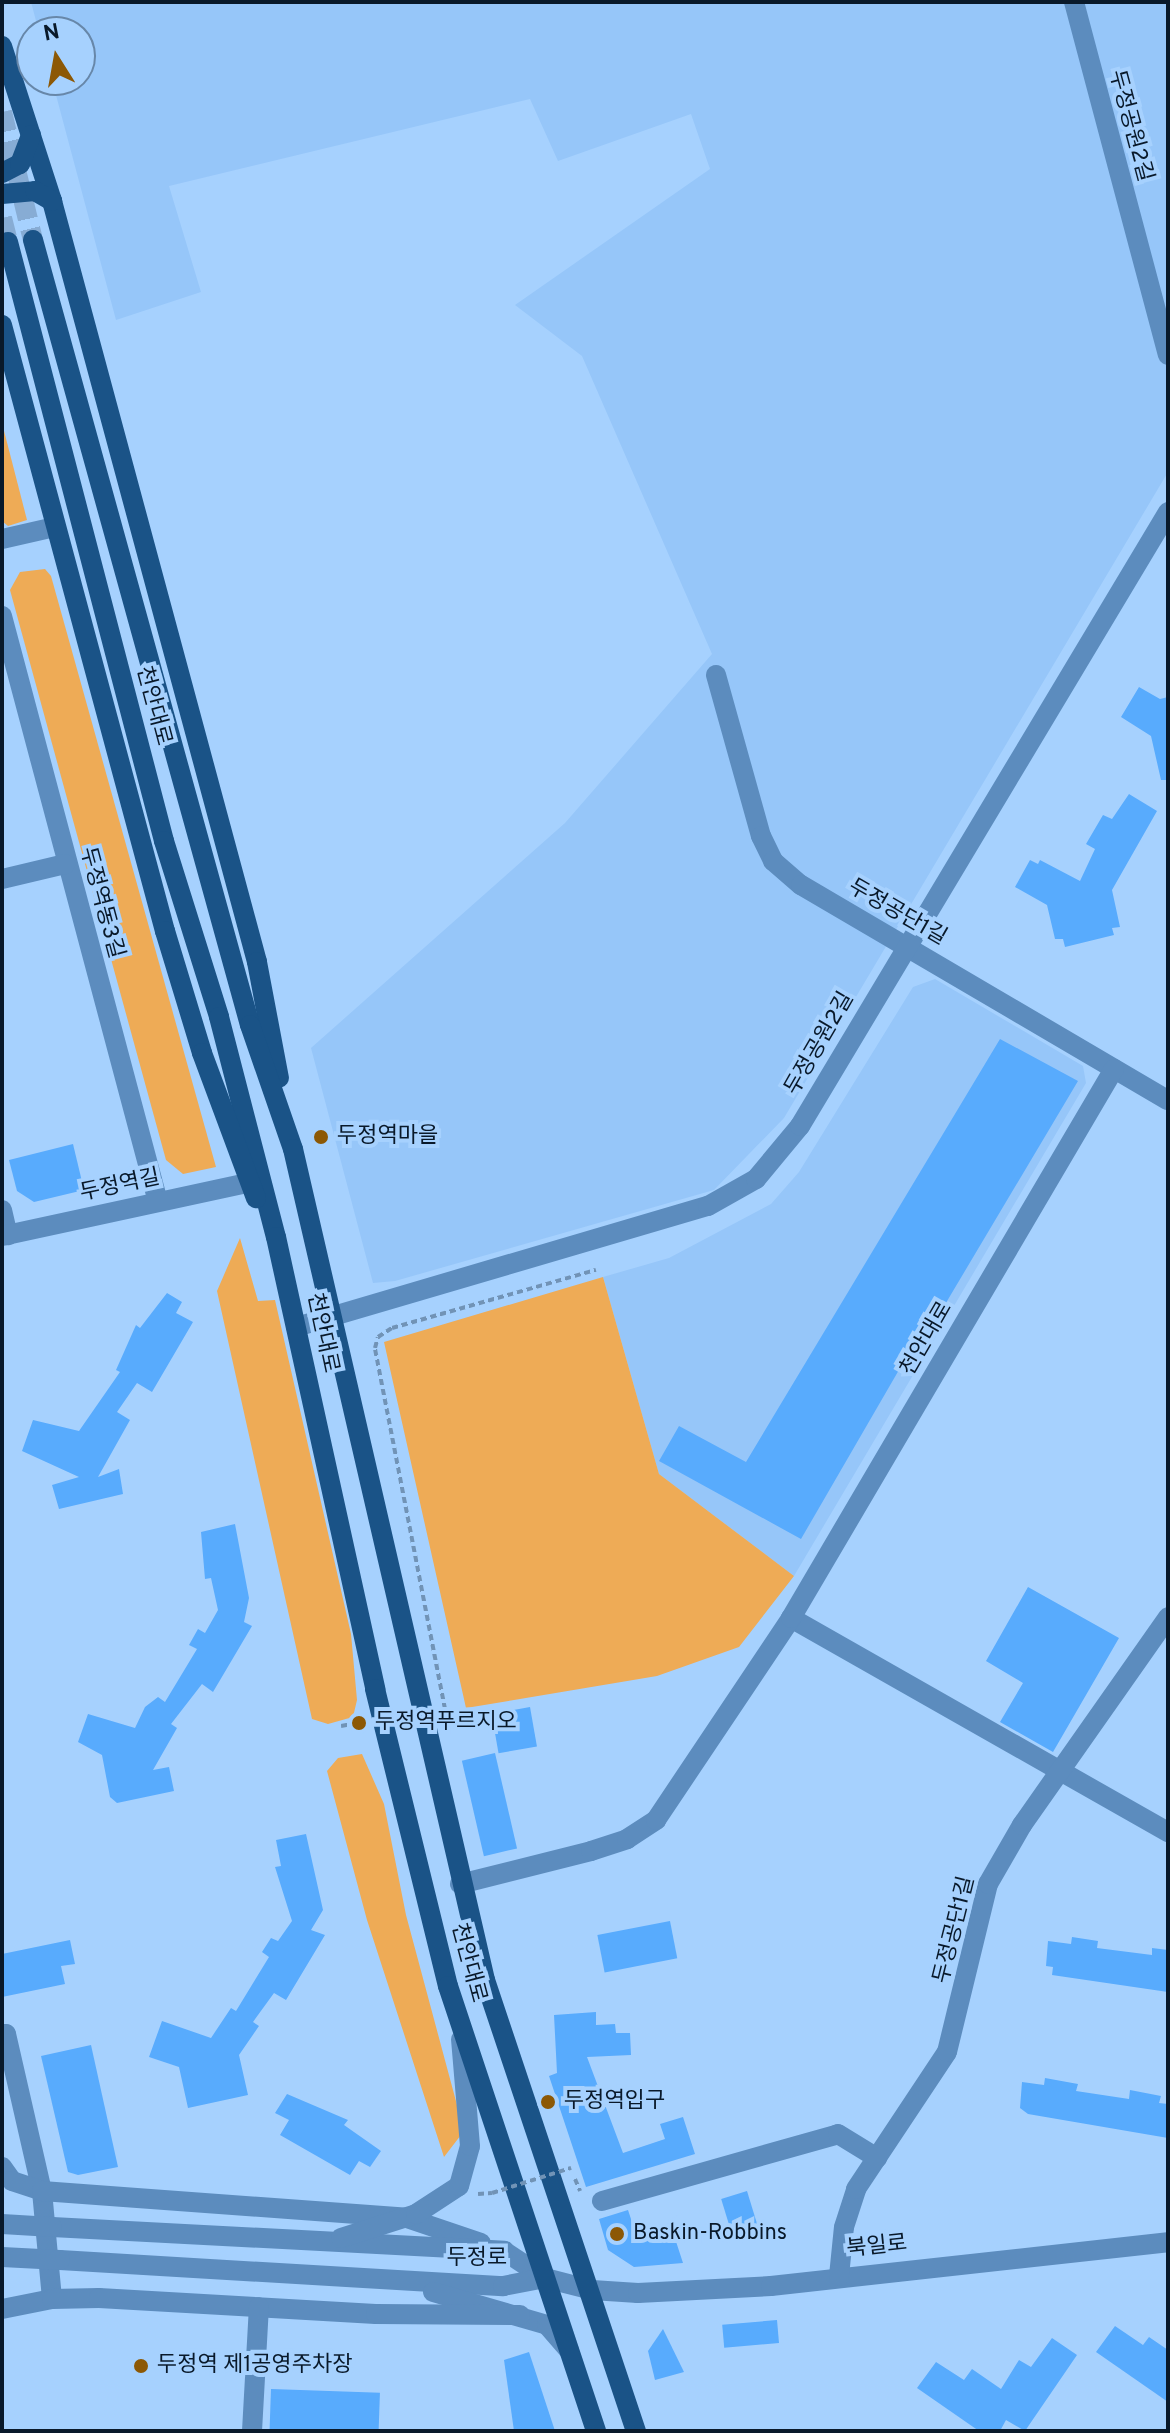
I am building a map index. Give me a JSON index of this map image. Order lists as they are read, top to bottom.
{
  "streets": {
    "main road": ["천안대로"],
    "street": [
      "두정공원2길",
      "두정역동3길",
      "두정공단1길",
      "두정역길",
      "북일로",
      "두정로"
    ]
  },
  "crossings": [
    ["두정공원2길", "천안대로"],
    ["두정공원2길", "두정공단1길"],
    ["천안대로", "두정공단1길"],
    ["천안대로", "북일로"],
    ["천안대로", "두정로"],
    ["두정역동3길", "두정역길"],
    ["두정공단1길", "북일로"],
    ["북일로", "두정로"]
  ],
  "places": [
    "두정역마을",
    "두정역푸르지오",
    "두정역입구",
    "Baskin-Robbins",
    "두정역 제1공영주차장"
  ],
  "north": "top"
}
